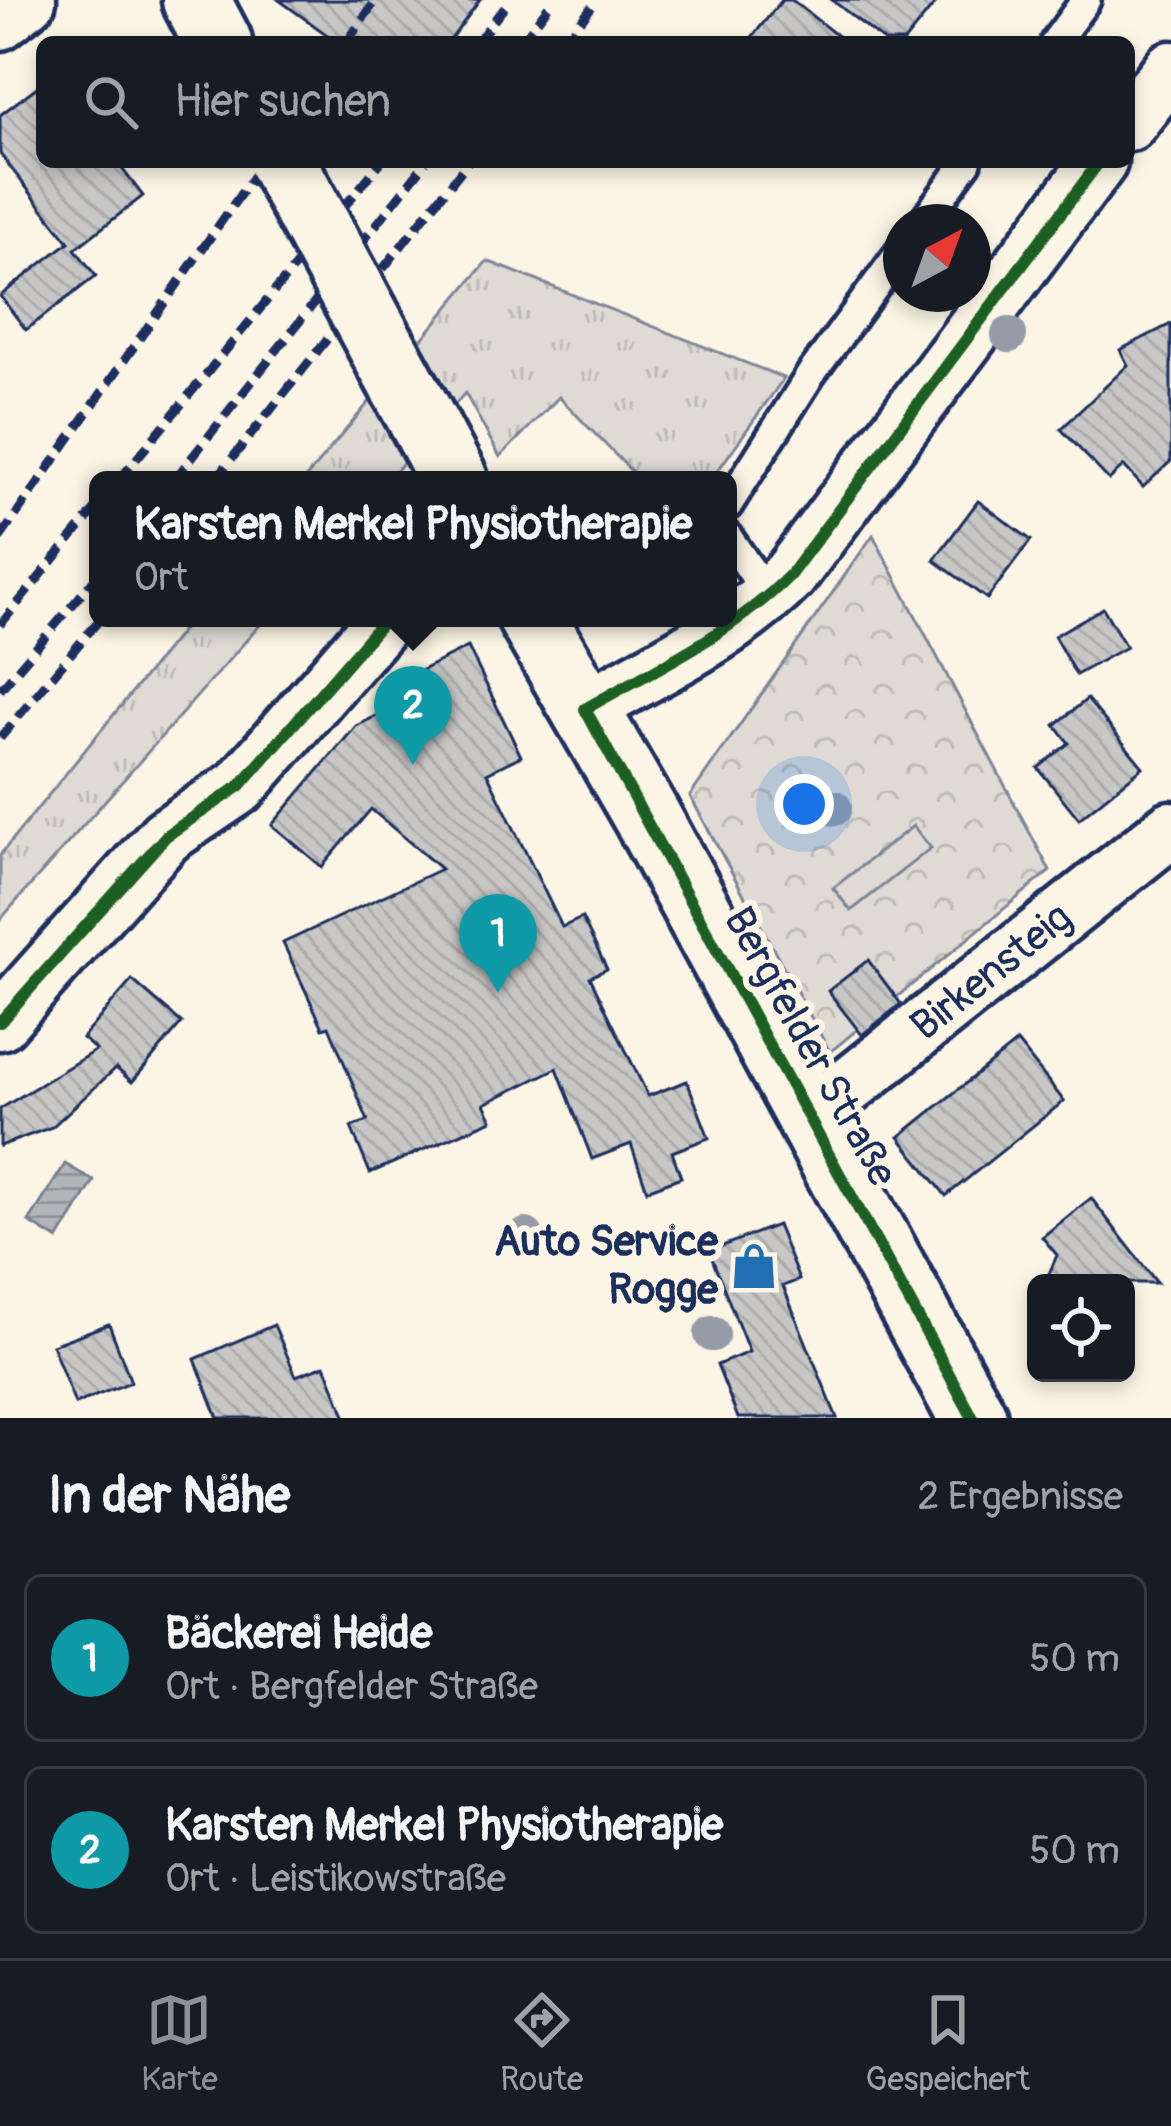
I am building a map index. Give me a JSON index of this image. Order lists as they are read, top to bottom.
{
  "streets": {
    "main road": ["Bergfelder Straße"],
    "street": ["Birkensteig"]
  },
  "crossings": [
    ["Birkensteig", "Bergfelder Straße"]
  ],
  "places": {
    "shop": ["Auto Service Rogge"]
  },
  "north": "top right",
  "page": {
    "search": "Hier suchen",
    "popup": ["Karsten Merkel Physiotherapie", "Ort"],
    "pins": ["2", "1"],
    "heading": ["In der Nähe", "2 Ergebnisse"],
    "list": [
      {
        "mark": "1",
        "name": "Bäckerei Heide",
        "note": "Ort · Bergfelder Straße",
        "value": "50 m"
      },
      {
        "mark": "2",
        "name": "Karsten Merkel Physiotherapie",
        "note": "Ort · Leistikowstraße",
        "value": "50 m"
      }
    ],
    "nav": ["Karte", "Route", "Gespeichert"]
  }
}
